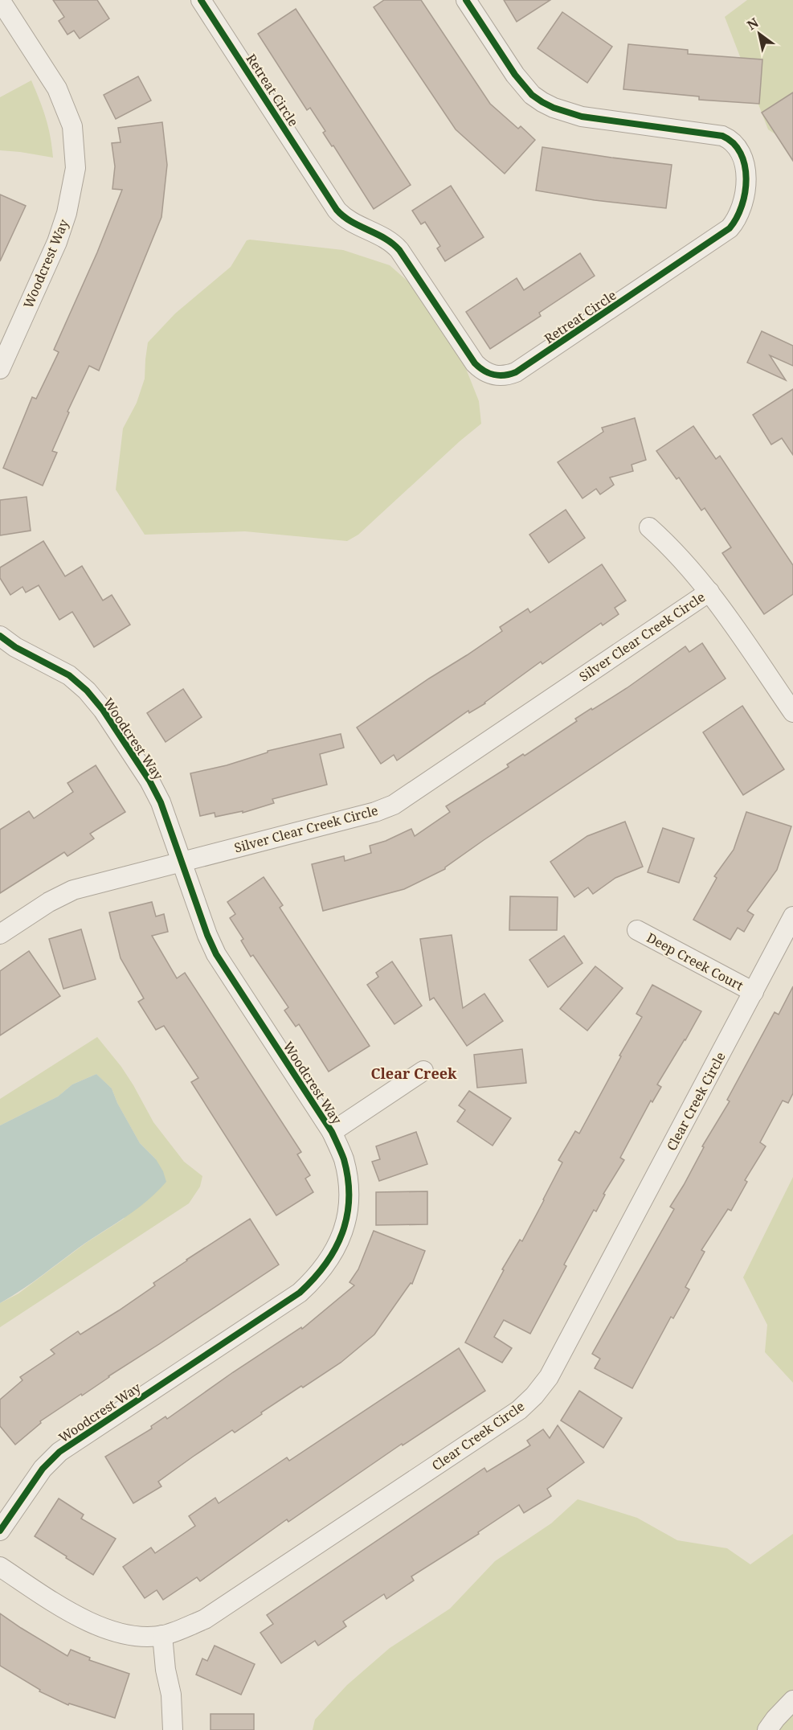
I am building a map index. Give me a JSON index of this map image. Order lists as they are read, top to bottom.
{
  "streets": {
    "street": [
      "Retreat Circle",
      "Woodcrest Way",
      "Silver Clear Creek Circle",
      "Deep Creek Court",
      "Clear Creek Circle"
    ]
  },
  "crossings": [
    ["Woodcrest Way", "Silver Clear Creek Circle"],
    ["Deep Creek Court", "Clear Creek Circle"]
  ],
  "districts": ["Clear Creek"],
  "north": "top left"
}
